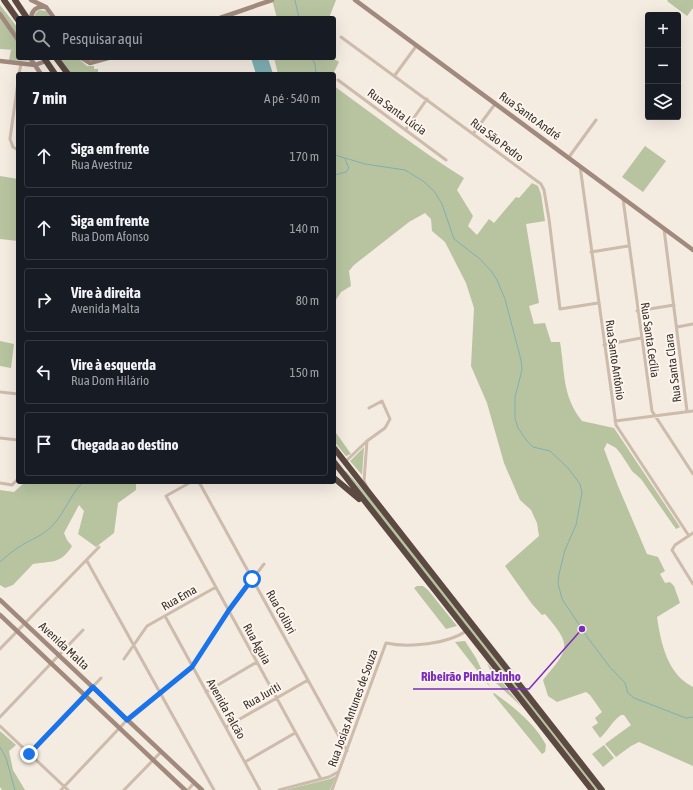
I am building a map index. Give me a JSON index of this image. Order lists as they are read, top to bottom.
{
  "streets": {
    "street": [
      "Rua Santa Lúcia",
      "Rua Santo André",
      "Rua São Pedro",
      "Rua Santa Cecília",
      "Rua Santo Antônio",
      "Rua Santa Clara",
      "Rua Ema",
      "Rua Colibri",
      "Rua Águia",
      "Avenida Malta",
      "Rua Juriti",
      "Rua Josias Antunes de Souza",
      "Avenida Falcão"
    ]
  },
  "crossings": [
    ["Rua Santo André", "Rua Santa Cecília"],
    ["Rua Santo André", "Rua Santo Antônio"],
    ["Rua Santo André", "Rua Santa Clara"],
    ["Rua São Pedro", "Rua Santo Antônio"],
    ["Rua Ema", "Rua Águia"],
    ["Rua Ema", "Avenida Falcão"],
    ["Rua Colibri", "Rua Juriti"],
    ["Rua Colibri", "Rua Josias Antunes de Souza"],
    ["Rua Águia", "Rua Juriti"],
    ["Rua Juriti", "Avenida Falcão"]
  ],
  "places": ["Ribeirão Pinhalzinho"],
  "page": {
    "map_buttons": ["+", "−"],
    "search": "Pesquisar aqui",
    "heading": ["7 min", "A pé · 540 m"],
    "list": [
      ["Siga em frente", "Rua Avestruz", "170 m"],
      ["Siga em frente", "Rua Dom Afonso", "140 m"],
      ["Vire à direita", "Avenida Malta", "80 m"],
      ["Vire à esquerda", "Rua Dom Hilário", "150 m"],
      "Chegada ao destino"
    ]
  }
}
